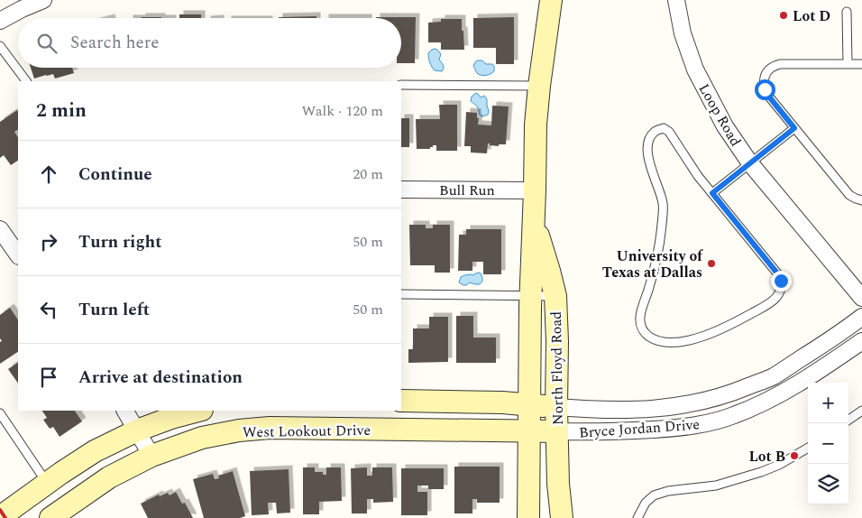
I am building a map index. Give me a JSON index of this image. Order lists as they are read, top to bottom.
{
  "streets": {
    "street": [
      "Loop Road",
      "Bull Run",
      "North Floyd Road",
      "Bryce Jordan Drive",
      "West Lookout Drive"
    ]
  },
  "crossings": [
    ["Bull Run", "North Floyd Road"],
    ["North Floyd Road", "Bryce Jordan Drive"],
    ["North Floyd Road", "West Lookout Drive"],
    ["Bryce Jordan Drive", "West Lookout Drive"]
  ],
  "places": ["Lot D", "University of Texas at Dallas", "Lot B"],
  "page": {
    "search": "Search here",
    "heading": ["2 min", "Walk · 120 m"],
    "list": [
      ["Continue", "20 m"],
      ["Turn right", "50 m"],
      ["Turn left", "50 m"],
      "Arrive at destination"
    ],
    "map_buttons": ["+", "−"]
  }
}
